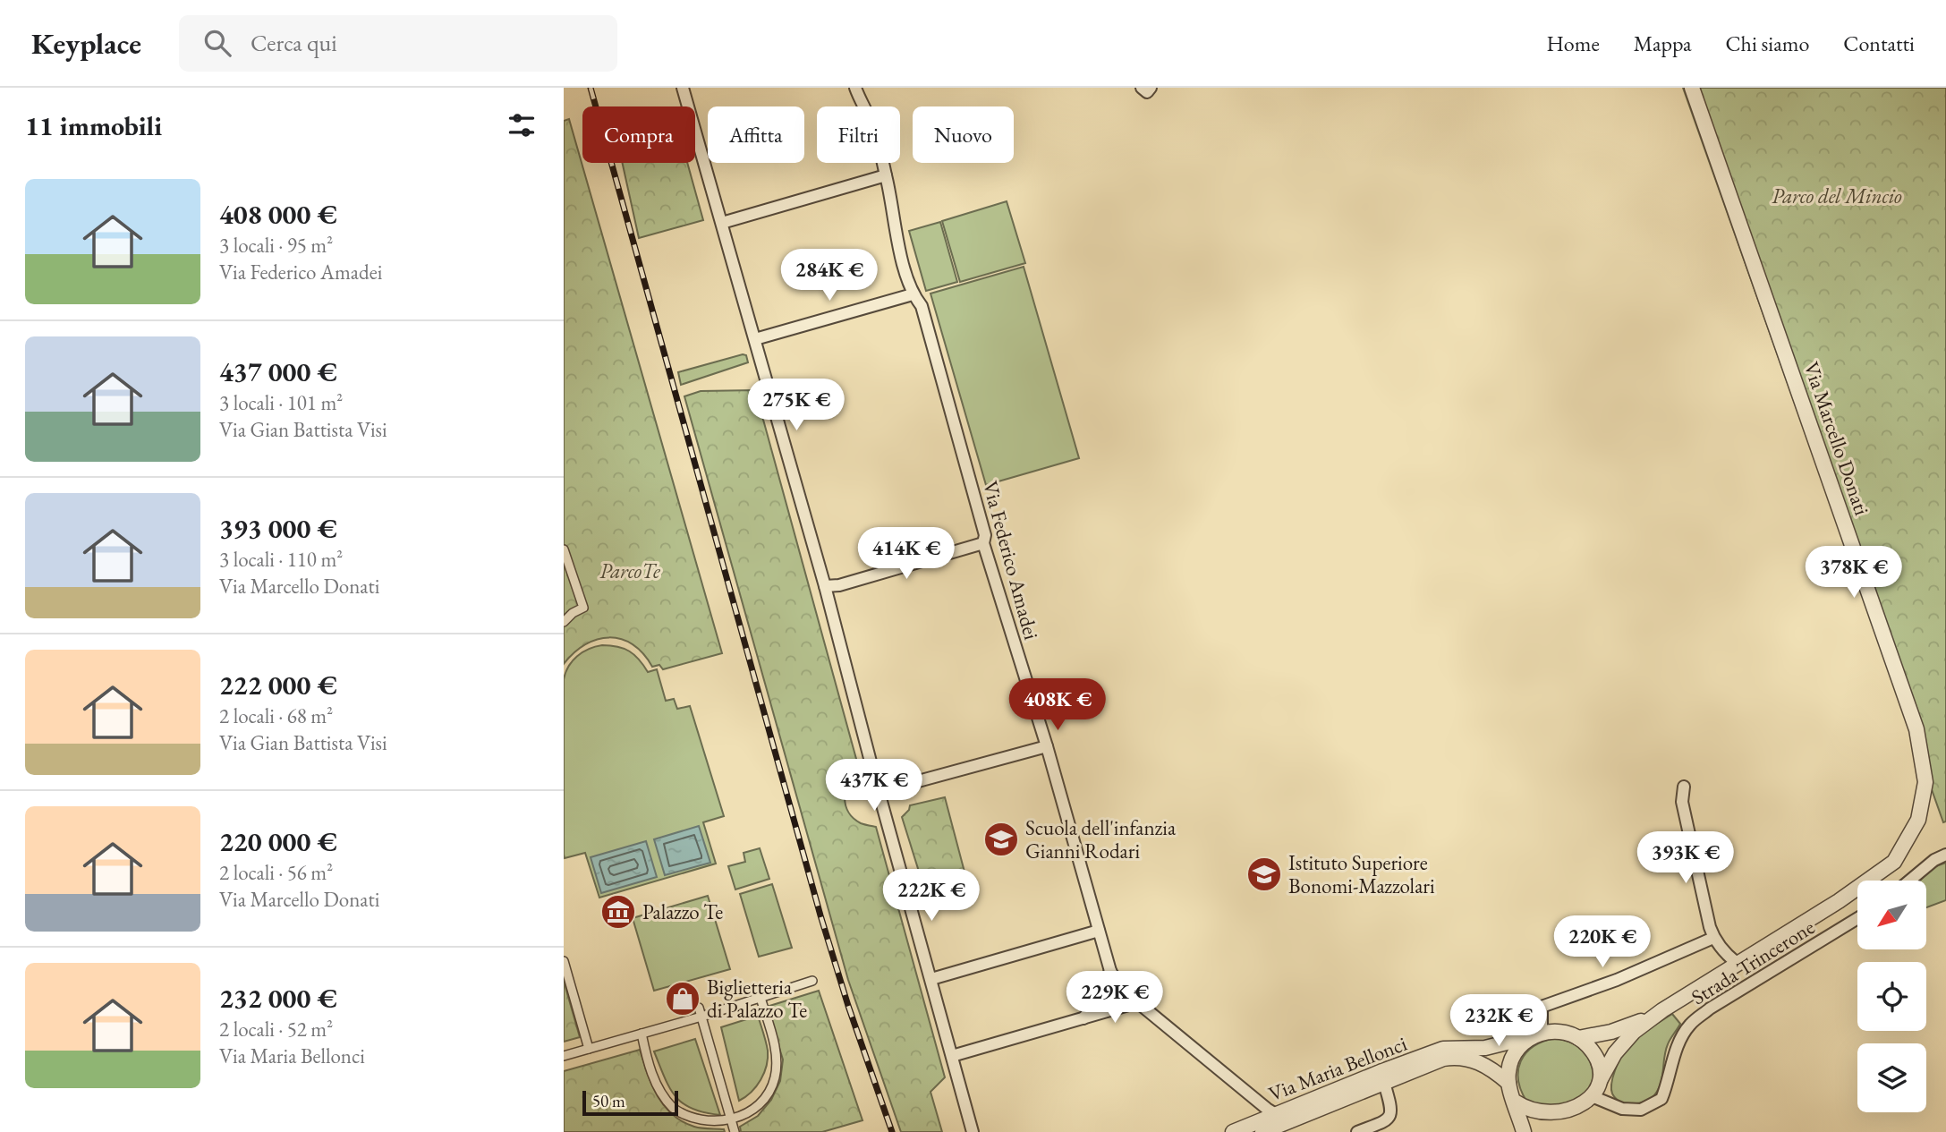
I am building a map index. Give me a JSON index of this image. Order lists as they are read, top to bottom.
{
  "streets": {
    "street": [
      "Via Marcello Donati",
      "Via Federico Amadei",
      "Strada Trincerone",
      "Via Maria Bellonci"
    ]
  },
  "crossings": [
    ["Via Marcello Donati", "Strada Trincerone"],
    ["Via Marcello Donati", "Via Maria Bellonci"],
    ["Via Federico Amadei", "Via Maria Bellonci"],
    ["Strada Trincerone", "Via Maria Bellonci"]
  ],
  "parks": ["Parco del Mincio", "ParcoTe"],
  "places": {
    "school or university": ["Scuola dell'infanzia Gianni Rodari", "Istituto Superiore Bonomi-Mazzolari"],
    "museum": ["Palazzo Te"],
    "shop": ["Biglietteria di Palazzo Te"]
  },
  "scale_bar": "50 m",
  "north": "bottom left",
  "page": {
    "header": "Keyplace",
    "search": "Cerca qui",
    "nav": [
      "Home",
      "Mappa",
      "Chi siamo",
      "Contatti"
    ],
    "heading": "11 immobili",
    "chip": [
      "Compra",
      "Affitta",
      "Filtri",
      "Nuovo"
    ],
    "list": [
      {
        "name": "408 000 €",
        "note": "3 locali · 95 m² · Via Federico Amadei"
      },
      {
        "name": "437 000 €",
        "note": "3 locali · 101 m² · Via Gian Battista Visi"
      },
      {
        "name": "393 000 €",
        "note": "3 locali · 110 m² · Via Marcello Donati"
      },
      {
        "name": "222 000 €",
        "note": "2 locali · 68 m² · Via Gian Battista Visi"
      },
      {
        "name": "220 000 €",
        "note": "2 locali · 56 m² · Via Marcello Donati"
      },
      {
        "name": "232 000 €",
        "note": "2 locali · 52 m² · Via Maria Bellonci"
      }
    ],
    "price": [
      "284K €",
      "275K €",
      "414K €",
      "378K €",
      "408K €",
      "437K €",
      "393K €",
      "222K €",
      "220K €",
      "229K €",
      "232K €"
    ],
    "scale": "50 m"
  }
}
